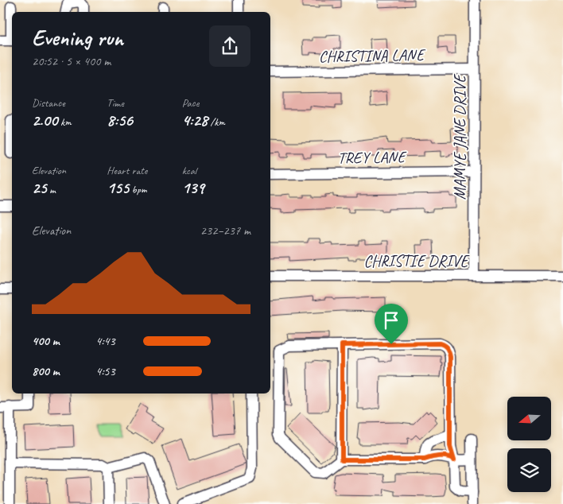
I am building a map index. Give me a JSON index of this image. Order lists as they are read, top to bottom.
{
  "streets": {
    "street": [
      "CHRISTINA LANE",
      "MAMYE JANE DRIVE",
      "TREY LANE",
      "CHRISTIE DRIVE"
    ]
  },
  "crossings": [
    ["CHRISTINA LANE", "MAMYE JANE DRIVE"],
    ["MAMYE JANE DRIVE", "TREY LANE"],
    ["MAMYE JANE DRIVE", "CHRISTIE DRIVE"]
  ],
  "north": "left",
  "page": {
    "heading": ["Evening run", "20:52 · 5 × 400 m"],
    "stats": [
      ["Distance", "2.00 km"],
      ["Time", "8:56"],
      ["Pace", "4:28 /km"],
      ["Elevation", "25 m"],
      ["Heart rate", "155 bpm"],
      ["kcal", "139"]
    ],
    "chart": ["Elevation", "232–237 m"],
    "list": [
      {
        "name": "400 m",
        "note": "4:43"
      },
      {
        "name": "800 m",
        "note": "4:53"
      }
    ]
  }
}
